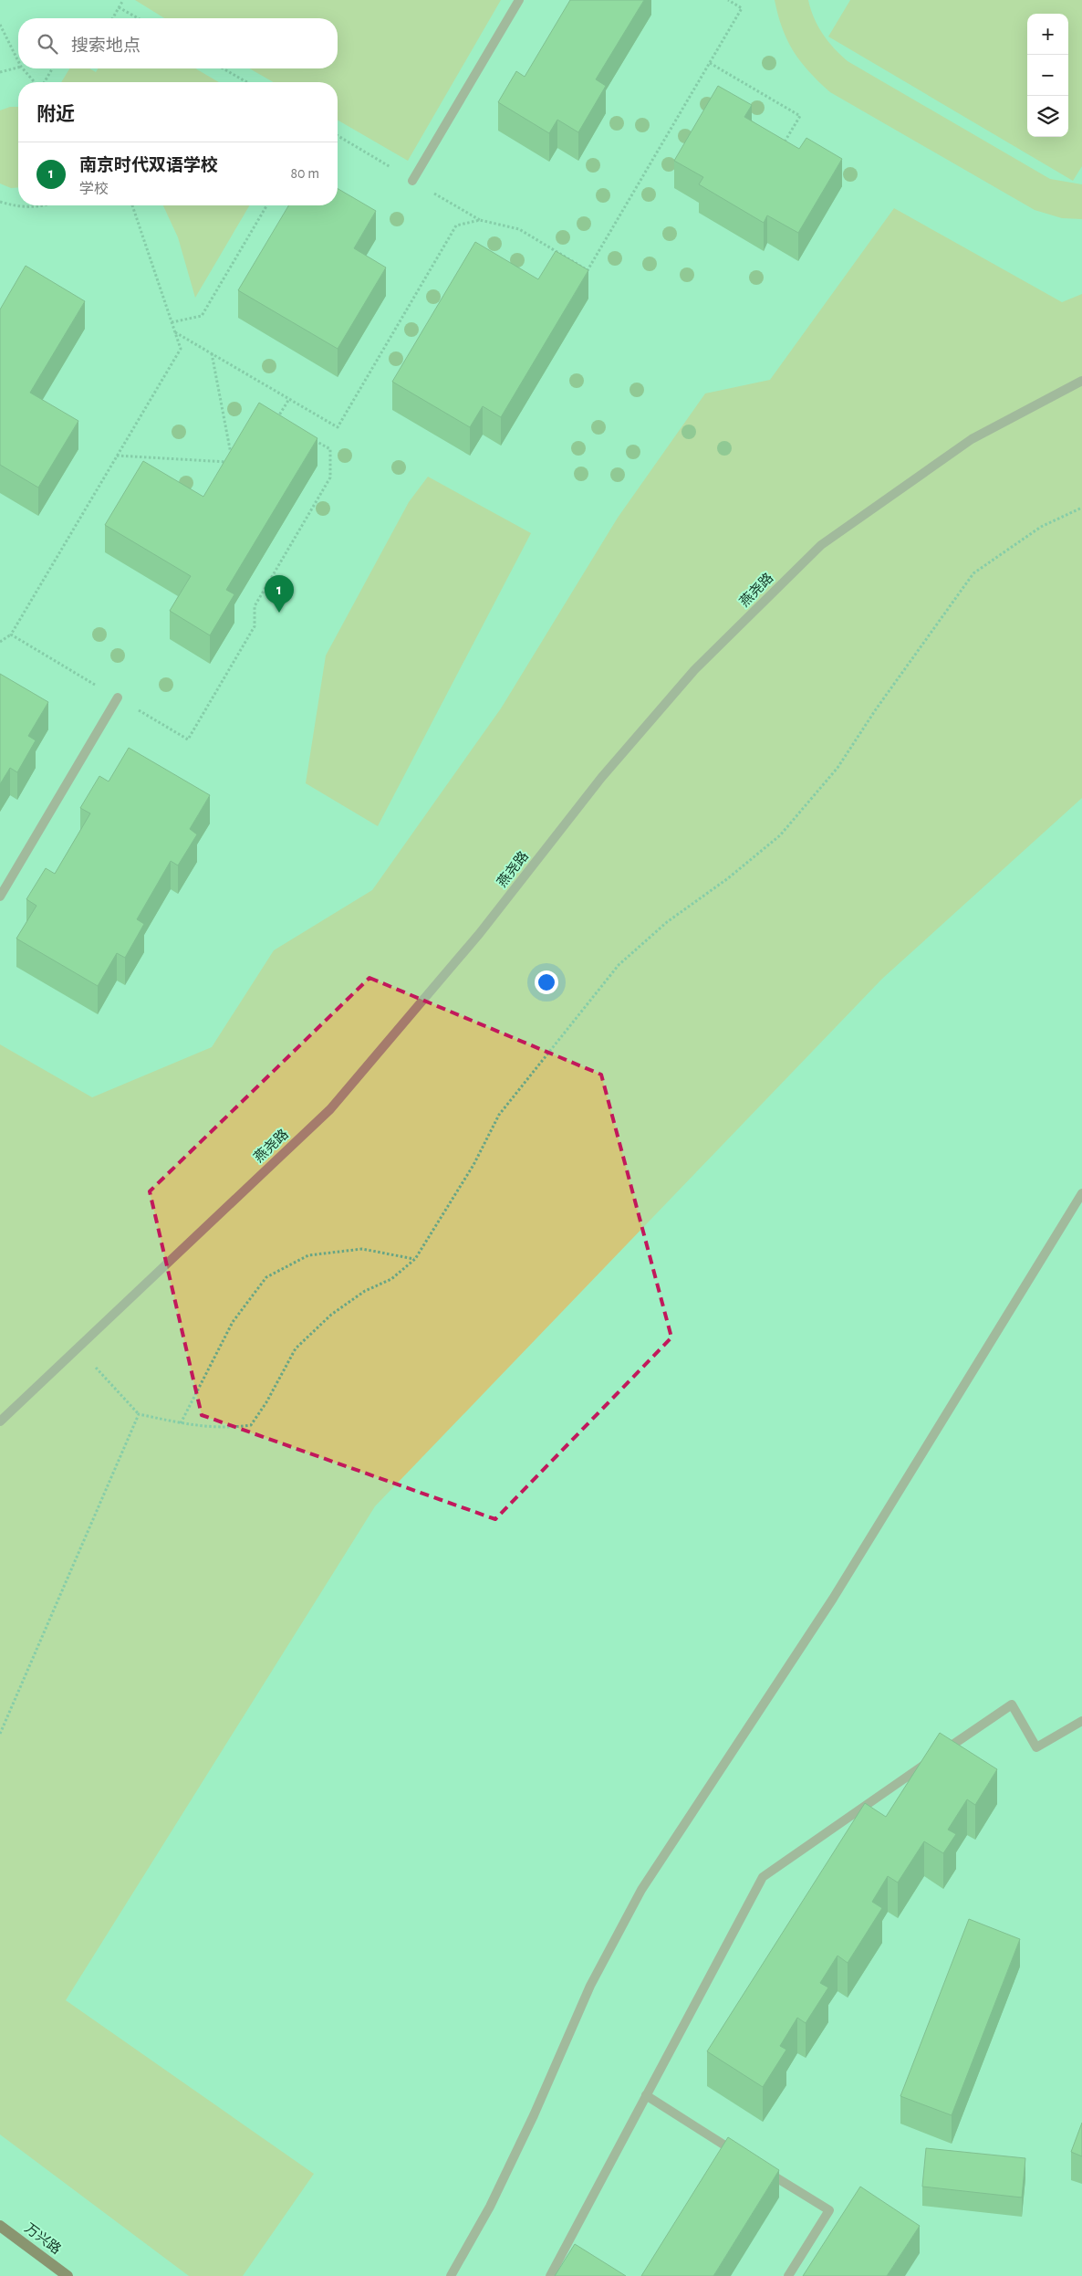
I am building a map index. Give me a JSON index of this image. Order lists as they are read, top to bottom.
{
  "streets": {
    "main road": ["万兴路"],
    "street": ["燕尧路"]
  },
  "page": {
    "map_buttons": ["+", "−"],
    "search": "搜索地点",
    "heading": "附近",
    "list": [
      {
        "mark": "1",
        "name": "南京时代双语学校",
        "note": "学校",
        "value": "80 m"
      }
    ],
    "pins": "1"
  }
}
